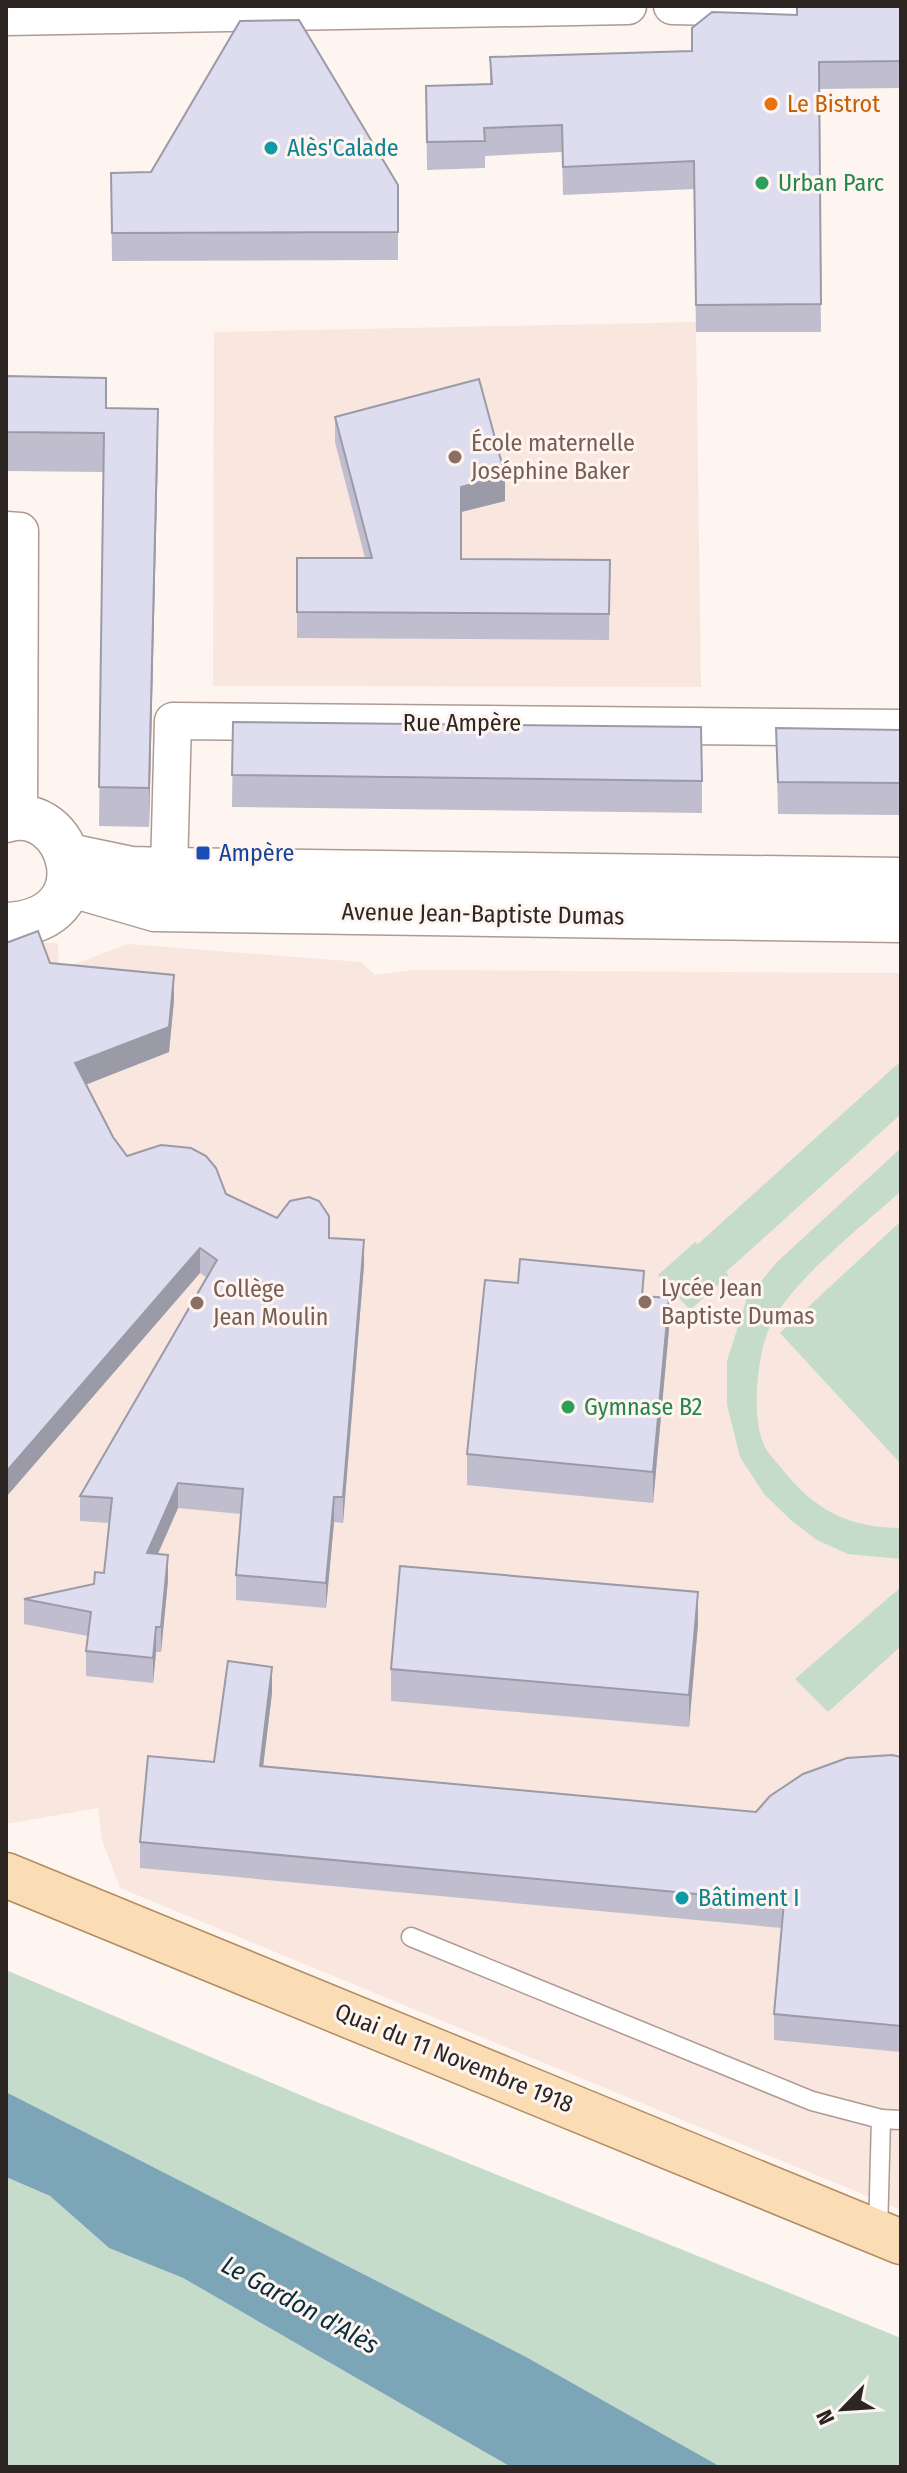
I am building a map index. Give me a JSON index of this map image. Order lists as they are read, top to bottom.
{
  "streets": {
    "main road": ["Quai du 11 Novembre 1918"],
    "street": ["Rue Ampère", "Avenue Jean-Baptiste Dumas"]
  },
  "crossings": [
    ["Rue Ampère", "Avenue Jean-Baptiste Dumas"]
  ],
  "water": ["Le Gardon d'Alès"],
  "places": {
    "other": [
      "Le Bistrot",
      "Alès'Calade",
      "Urban Parc",
      "École maternelle Joséphine Baker",
      "Lycée Jean Baptiste Dumas",
      "Collège Jean Moulin",
      "Gymnase B2",
      "Bâtiment I"
    ],
    "transit": ["Ampère"]
  },
  "north": "bottom left"
}
